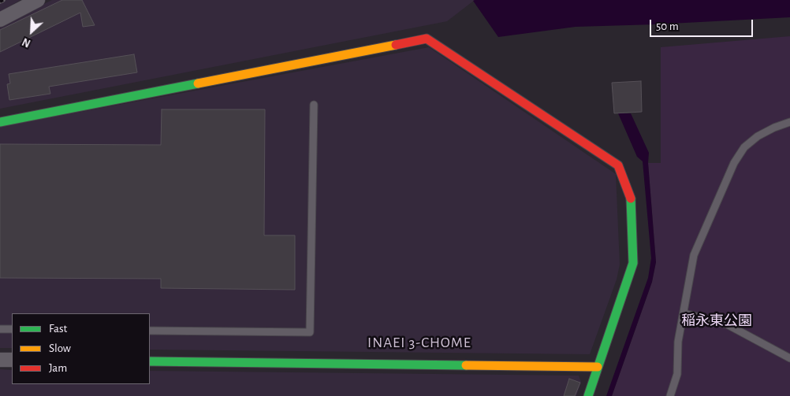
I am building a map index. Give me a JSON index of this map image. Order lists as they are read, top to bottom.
{
  "districts": ["INAEI 3-CHOME"],
  "parks": ["稲永東公園"],
  "legend": ["Fast", "Slow", "Jam"],
  "scale_bar": "50 m",
  "north": "bottom left"
}
